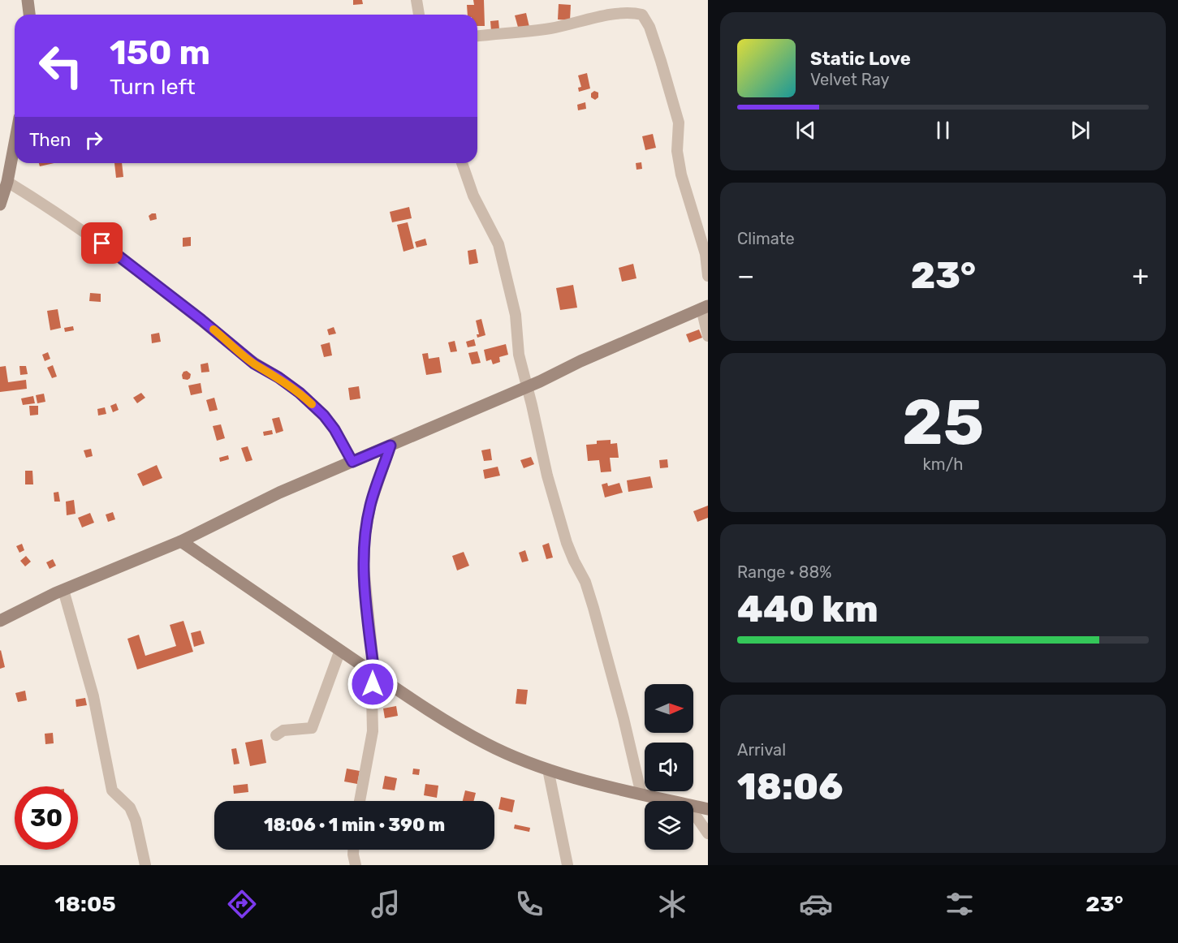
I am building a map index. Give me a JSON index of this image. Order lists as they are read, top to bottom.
{
  "north": "right",
  "page": {
    "turn": ["150 m", "Turn left"],
    "song": ["Static Love", "Velvet Ray"],
    "then": "Then",
    "tile": [
      "Climate",
      ["25", "km/h"],
      ["Range · 88%", "440 km"],
      ["Arrival", "18:06"]
    ],
    "heat": ["−", "23°", "+"],
    "limit": "30",
    "trip": "18:06 · 1 min · 390 m",
    "tabs": ["18:05", "23°"]
  }
}
